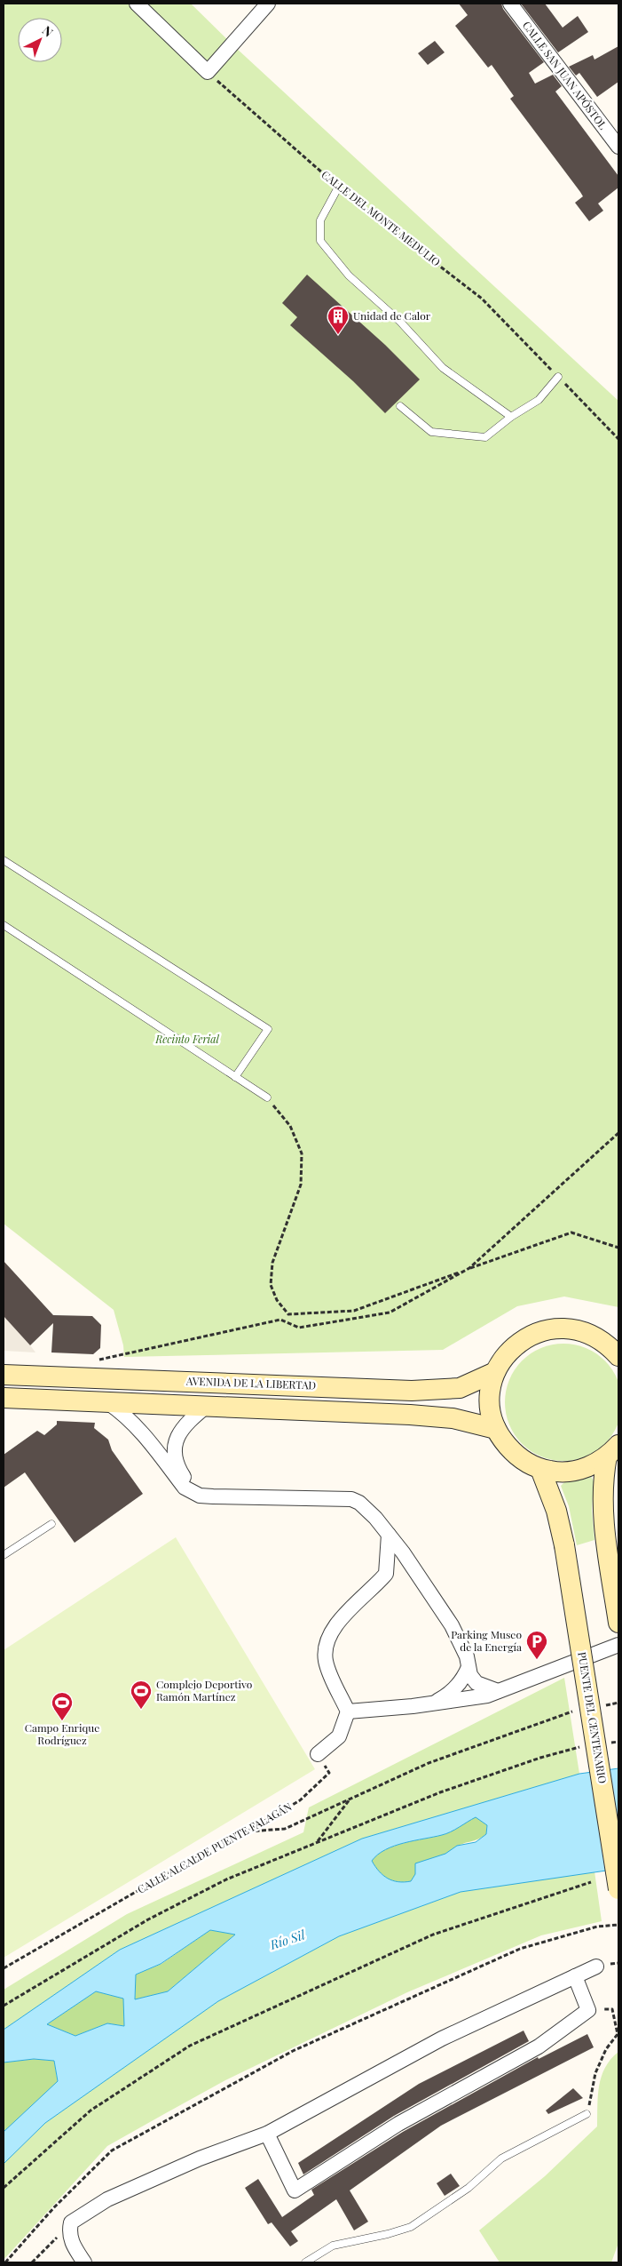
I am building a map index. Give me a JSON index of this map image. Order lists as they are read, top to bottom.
{
  "streets": {
    "main road": ["AVENIDA DE LA LIBERTAD", "PUENTE DEL CENTENARIO"],
    "street": ["CALLE SAN JUAN APÓSTOL"],
    "path": ["CALLE DEL MONTE MEDULIO", "CALLE ALCALDE PUENTE FALAGÁN"]
  },
  "water": ["Río Sil"],
  "parks": ["Recinto Ferial"],
  "places": {
    "building": ["Unidad de Calor"],
    "parking": ["Parking Museo de la Energía"],
    "sports": ["Complejo Deportivo Ramón Martínez", "Campo Enrique Rodríguez"]
  },
  "north": "top right"
}
